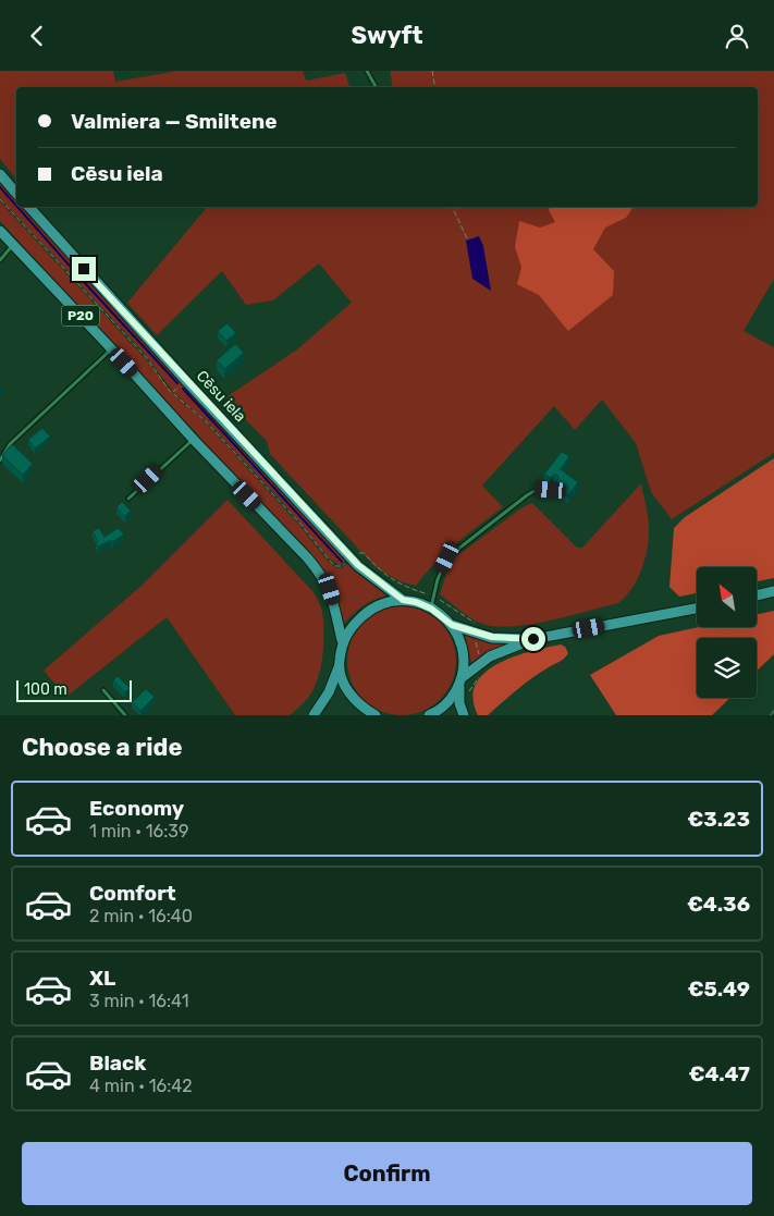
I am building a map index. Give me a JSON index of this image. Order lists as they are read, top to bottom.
{
  "streets": {
    "main road": ["P20", "Cēsu iela"]
  },
  "scale_bar": "100 m",
  "north": "top left",
  "page": {
    "header": "Swyft",
    "banner": ["Valmiera — Smiltene", "Cēsu iela"],
    "scale": "100 m",
    "heading": "Choose a ride",
    "list": [
      {
        "name": "Economy",
        "note": "1 min · 16:39",
        "value": "€3.23"
      },
      {
        "name": "Comfort",
        "note": "2 min · 16:40",
        "value": "€4.36"
      },
      {
        "name": "XL",
        "note": "3 min · 16:41",
        "value": "€5.49"
      },
      {
        "name": "Black",
        "note": "4 min · 16:42",
        "value": "€4.47"
      }
    ],
    "buttons": "Confirm"
  }
}
